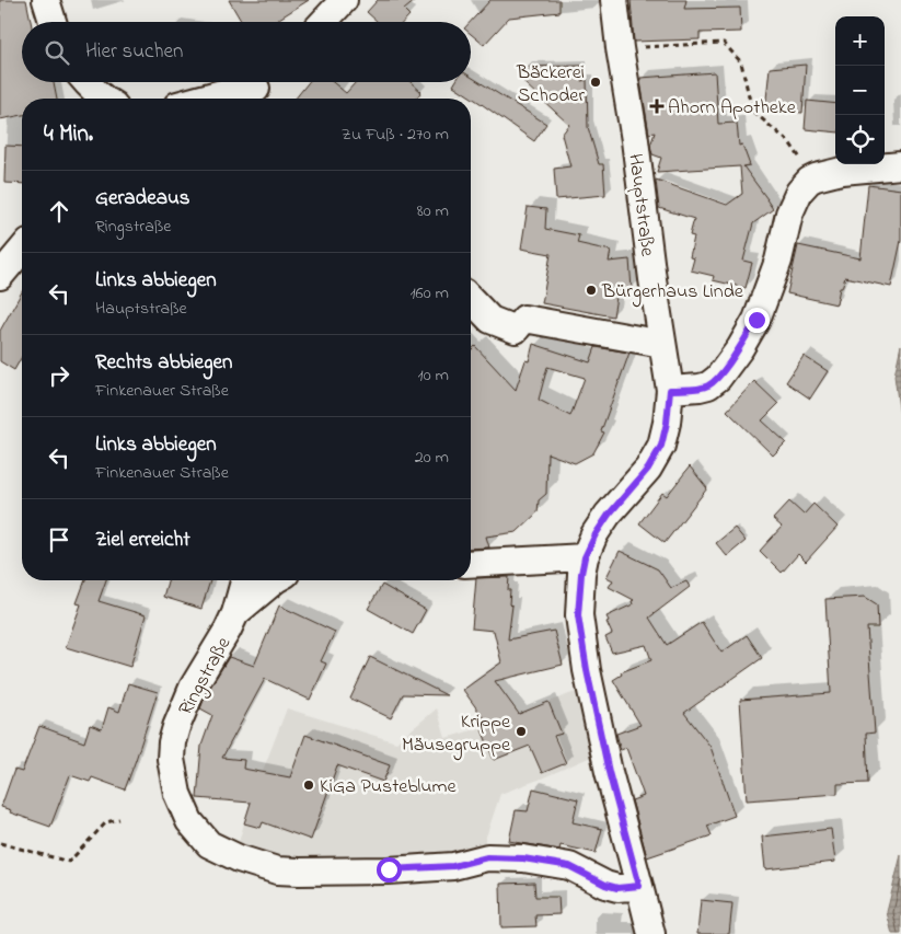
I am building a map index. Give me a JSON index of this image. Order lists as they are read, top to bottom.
{
  "streets": {
    "street": ["Hauptstraße", "Ringstraße"]
  },
  "crossings": [
    ["Hauptstraße", "Ringstraße"]
  ],
  "places": {
    "other": [
      "Bäckerei Schoder",
      "Bürgerhaus Linde",
      "Krippe Mäusegruppe",
      "KiGa Pusteblume"
    ],
    "health": ["Ahorn Apotheke"]
  },
  "page": {
    "map_buttons": ["+", "−"],
    "search": "Hier suchen",
    "heading": ["4 Min.", "Zu Fuß · 270 m"],
    "list": [
      ["Geradeaus", "Ringstraße", "80 m"],
      ["Links abbiegen", "Hauptstraße", "160 m"],
      ["Rechts abbiegen", "Finkenauer Straße", "10 m"],
      ["Links abbiegen", "Finkenauer Straße", "20 m"],
      "Ziel erreicht"
    ]
  }
}
